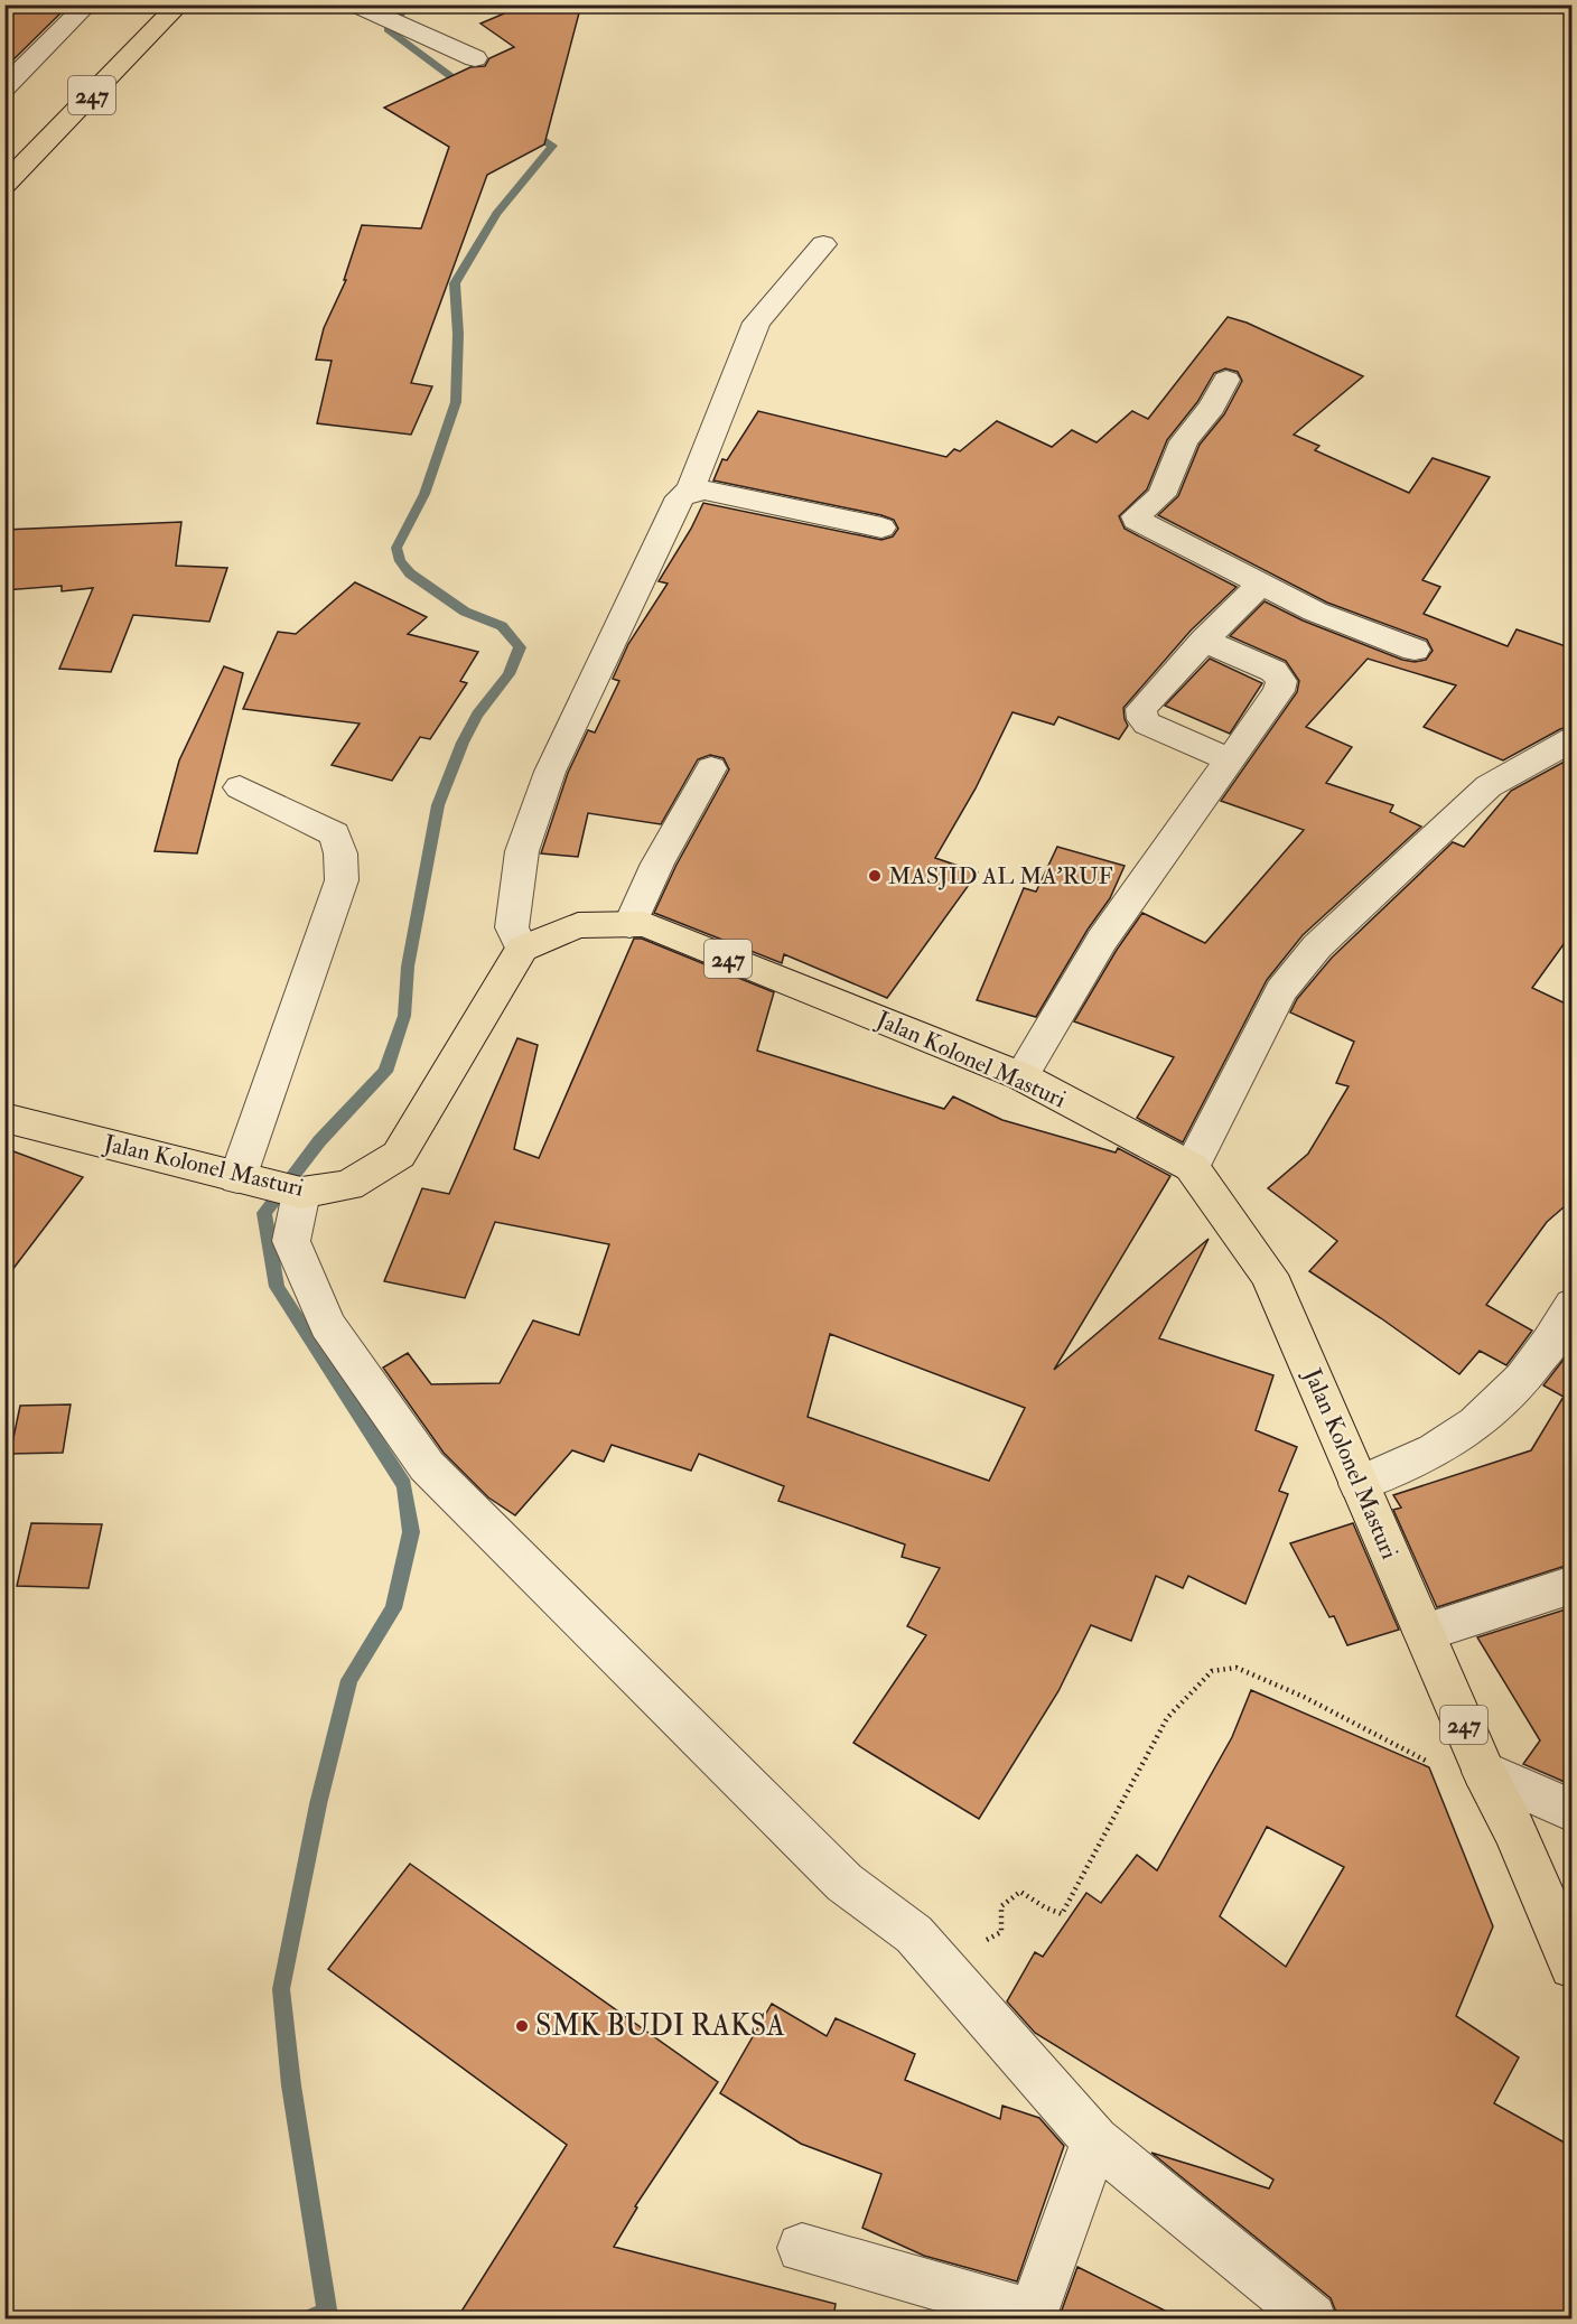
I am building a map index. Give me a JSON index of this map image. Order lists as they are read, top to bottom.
{
  "streets": {
    "main road": ["247", "Jalan Kolonel Masturi"]
  },
  "places": ["MASJID AL MA'RUF", "SMK BUDI RAKSA"]
}
